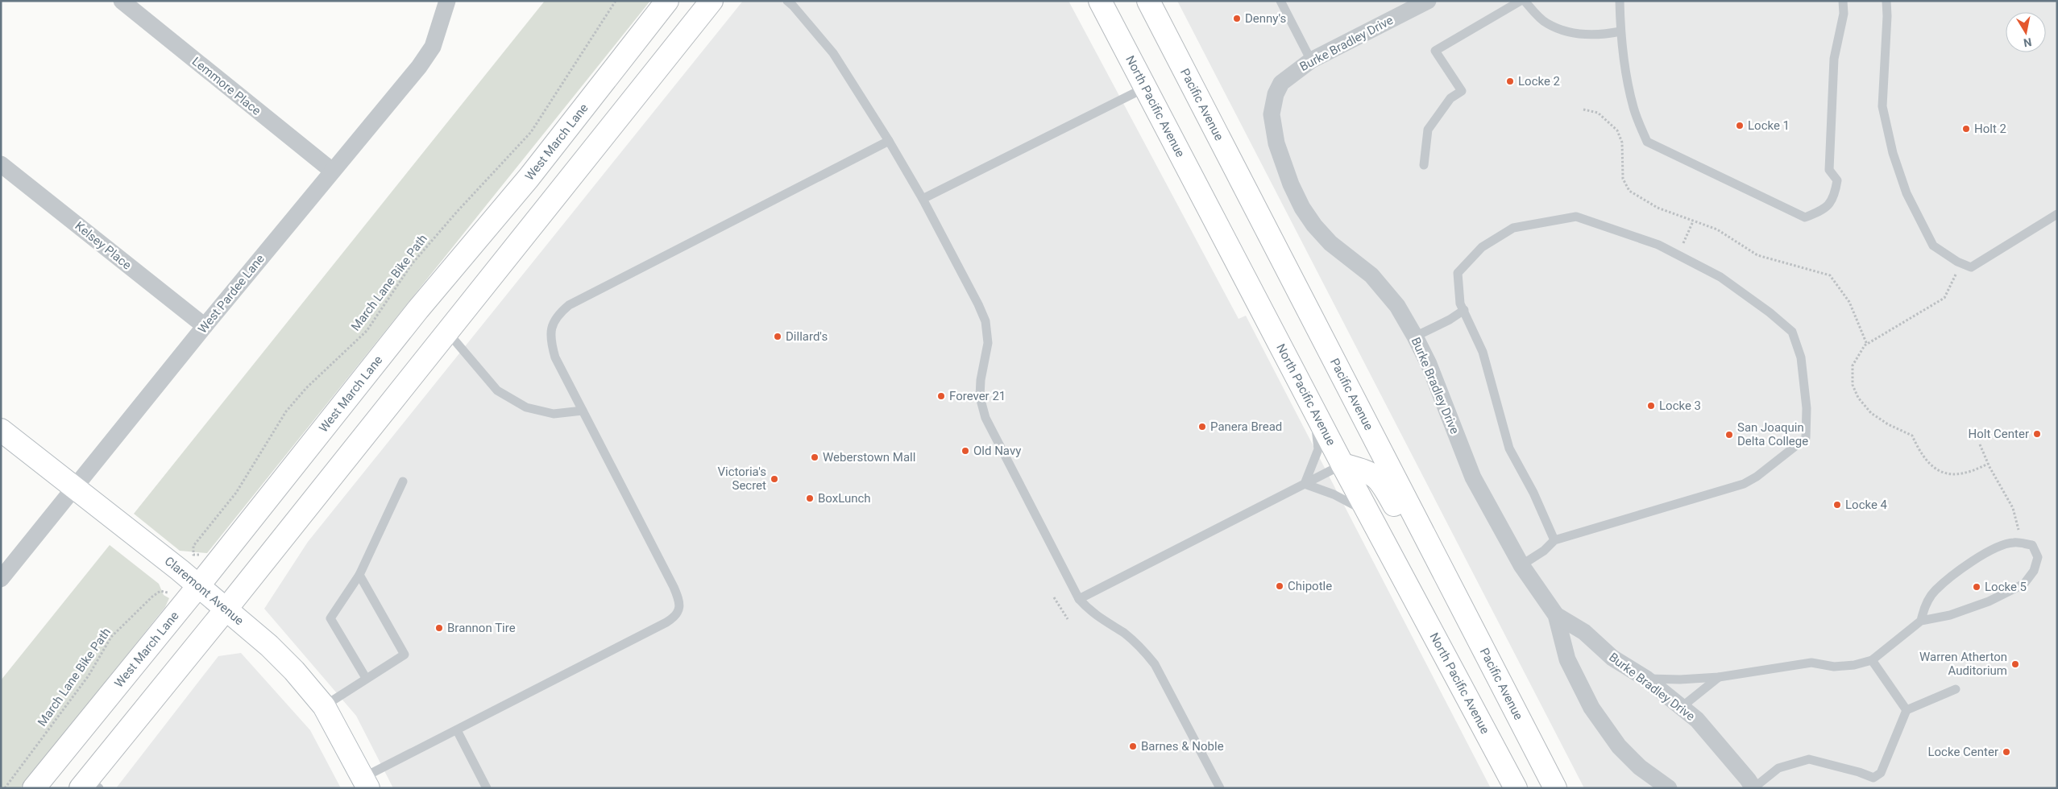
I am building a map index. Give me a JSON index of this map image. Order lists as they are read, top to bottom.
{
  "streets": {
    "main road": [
      "Pacific Avenue",
      "North Pacific Avenue",
      "West March Lane",
      "Claremont Avenue"
    ],
    "street": [
      "Burke Bradley Drive",
      "Lemmore Place",
      "Kelsey Place",
      "West Pardee Lane"
    ],
    "path": ["March Lane Bike Path"]
  },
  "crossings": [
    ["Lemmore Place", "West Pardee Lane"],
    ["West March Lane", "Claremont Avenue"],
    ["Kelsey Place", "West Pardee Lane"],
    ["West Pardee Lane", "Claremont Avenue"]
  ],
  "places": [
    "Denny's",
    "Locke 2",
    "Locke 1",
    "Holt 2",
    "Dillard's",
    "Forever 21",
    "Locke 3",
    "Panera Bread",
    "Holt Center",
    "San Joaquin Delta College",
    "Old Navy",
    "Weberstown Mall",
    "Victoria's Secret",
    "BoxLunch",
    "Locke 4",
    "Chipotle",
    "Locke 5",
    "Brannon Tire",
    "Warren Atherton Auditorium",
    "Barnes & Noble",
    "Locke Center"
  ],
  "north": "bottom"
}
